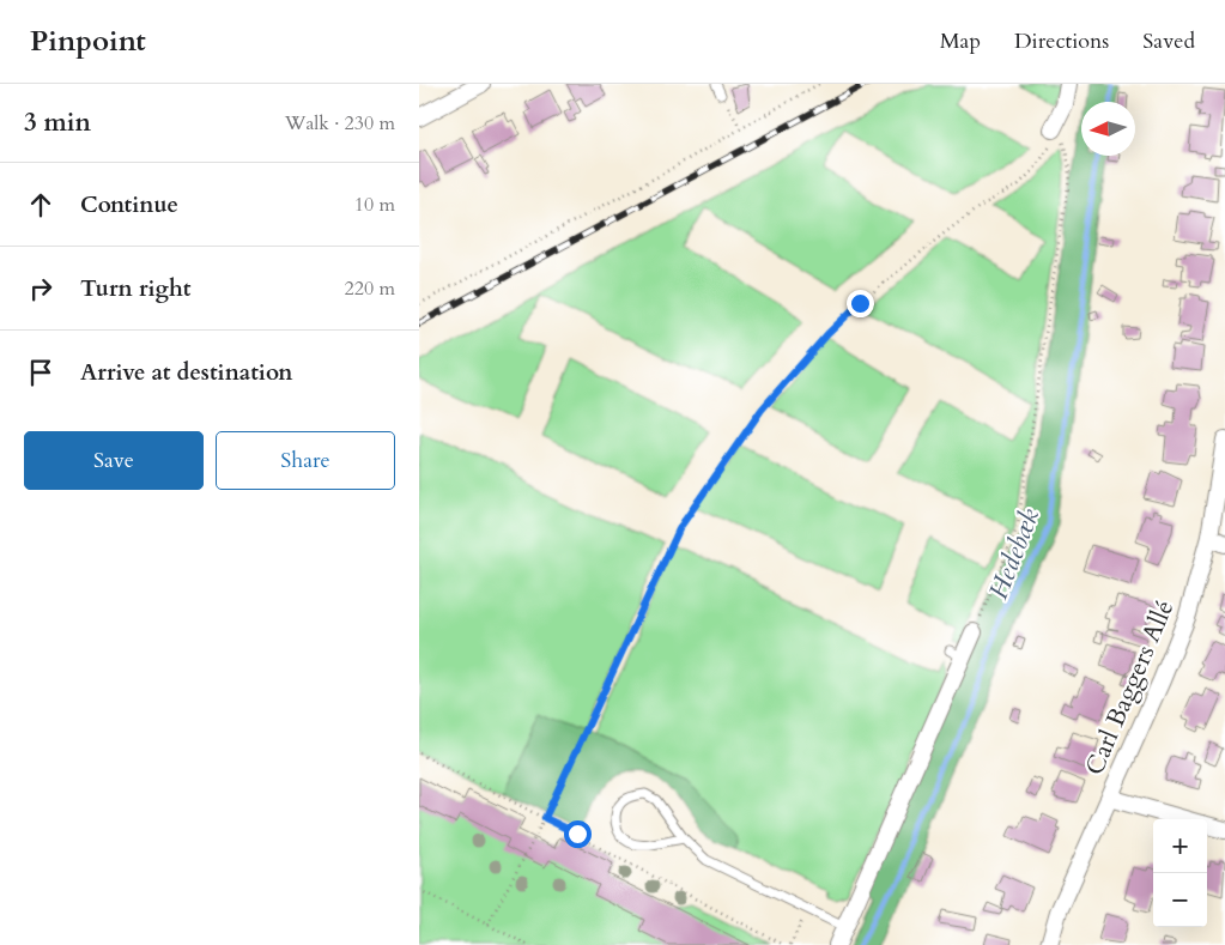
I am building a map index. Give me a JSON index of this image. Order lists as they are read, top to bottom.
{
  "streets": {
    "street": ["Carl Baggers Allé"]
  },
  "water": ["Hedebæk"],
  "north": "left",
  "page": {
    "header": "Pinpoint",
    "nav": ["Map", "Directions", "Saved"],
    "heading": ["3 min", "Walk · 230 m"],
    "list": [
      ["Continue", "10 m"],
      ["Turn right", "220 m"],
      "Arrive at destination"
    ],
    "buttons": ["Save", "Share"],
    "map_buttons": ["+", "−"]
  }
}
